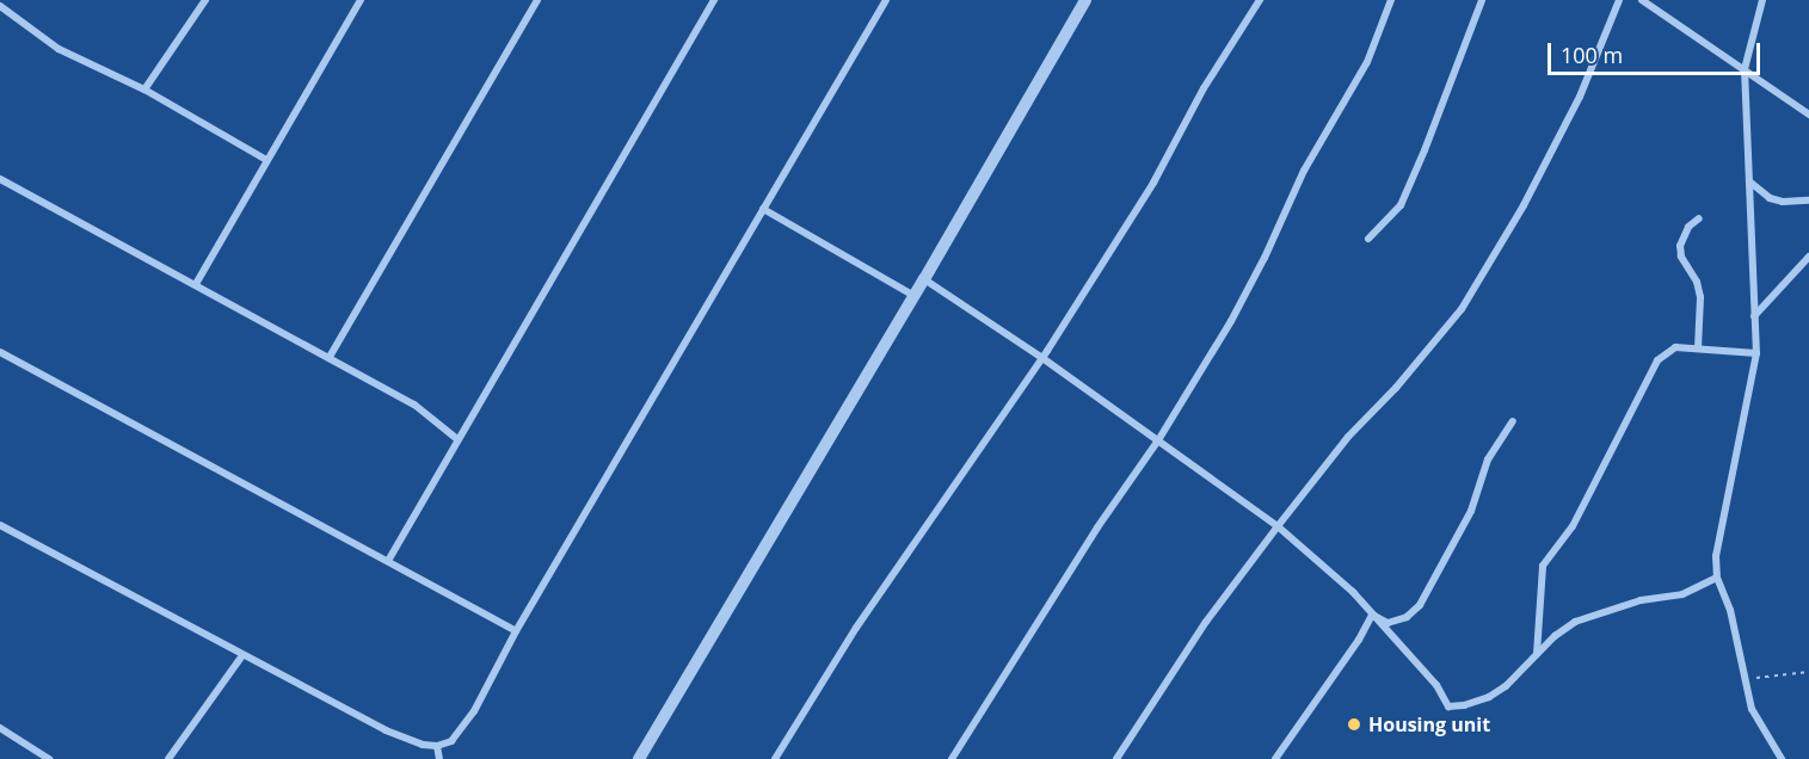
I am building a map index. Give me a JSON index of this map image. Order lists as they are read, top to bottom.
{
  "places": ["Housing unit"],
  "scale_bar": "100 m"
}
